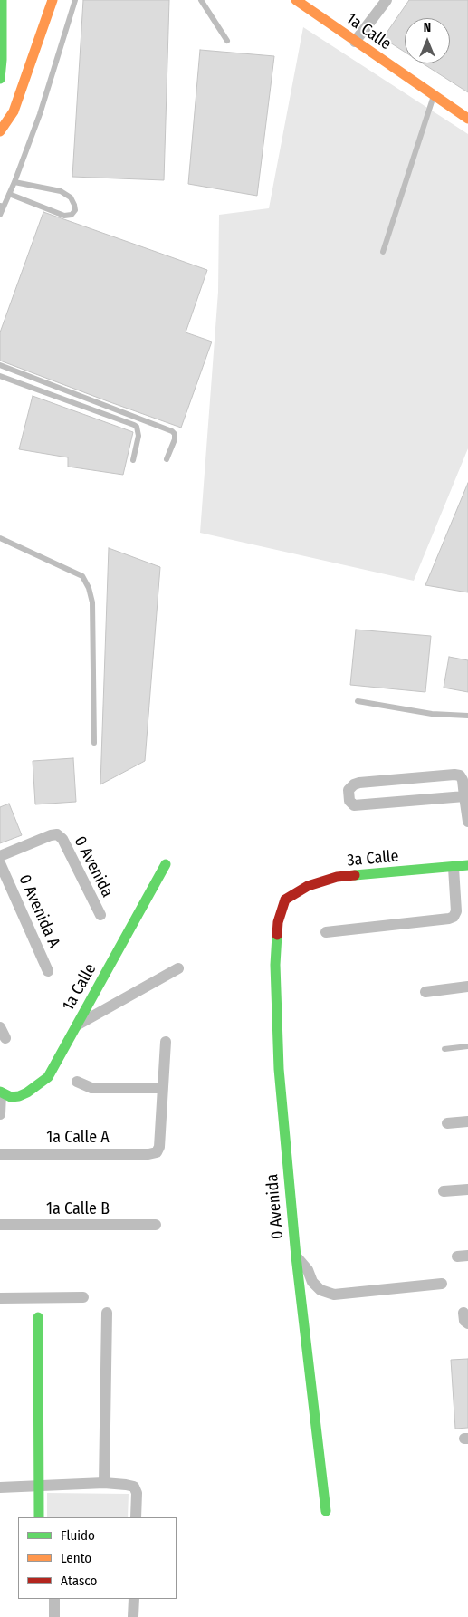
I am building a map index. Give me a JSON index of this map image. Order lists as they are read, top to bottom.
{
  "streets": {
    "main road": ["1a Calle", "3a Calle", "0 Avenida"],
    "street": ["0 Avenida A", "1a Calle A", "1a Calle B"]
  },
  "crossings": [
    ["3a Calle", "0 Avenida"]
  ],
  "legend": ["Fluido", "Lento", "Atasco"],
  "north": "top"
}
